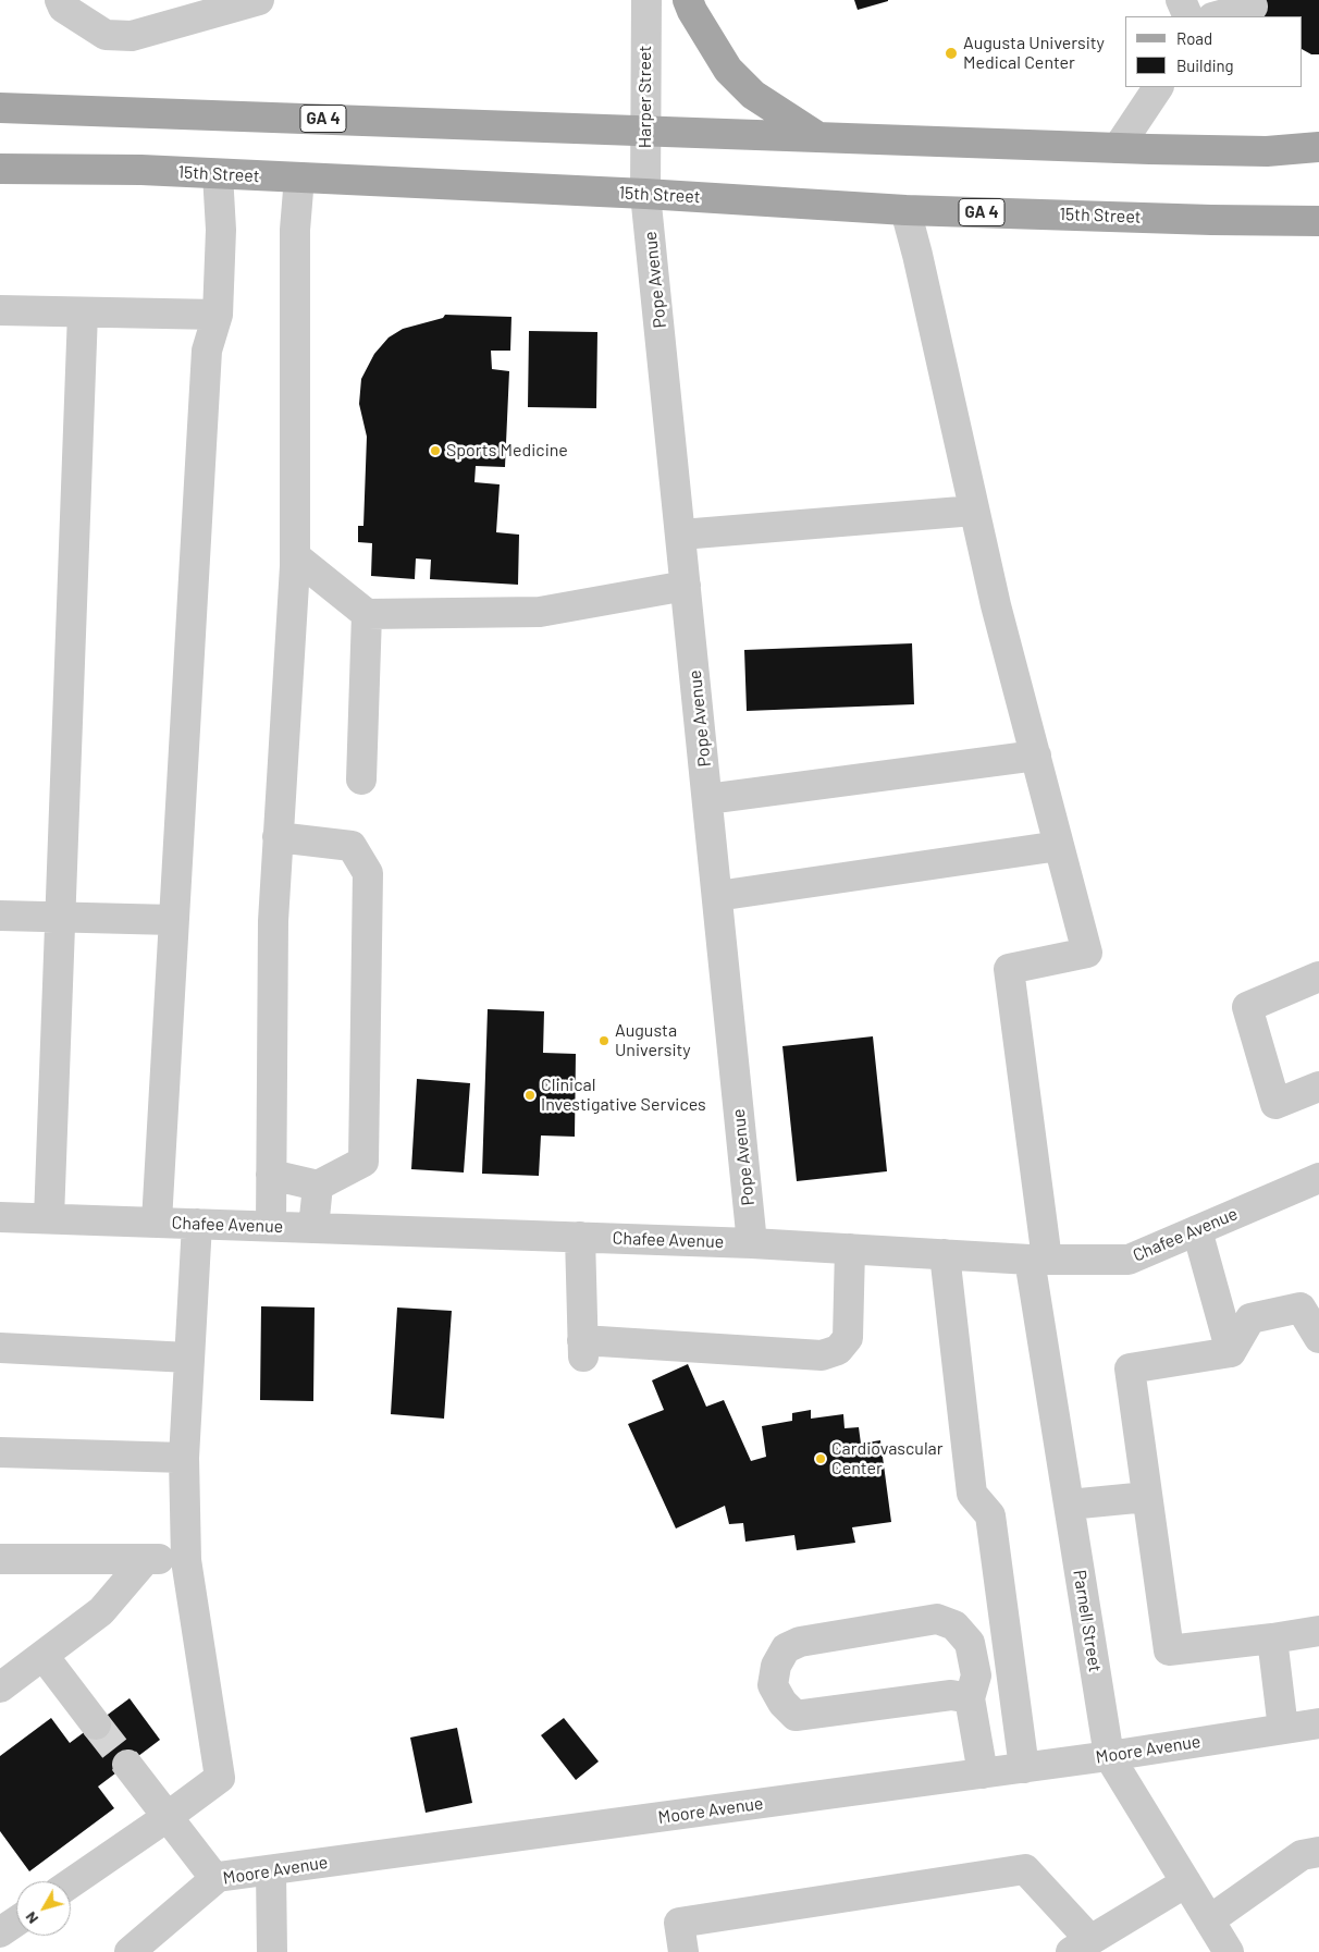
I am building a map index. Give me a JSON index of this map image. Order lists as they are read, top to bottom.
{
  "streets": {
    "main road": ["GA 4", "15th Street"],
    "street": [
      "Harper Street",
      "Pope Avenue",
      "Chafee Avenue",
      "Parnell Street",
      "Moore Avenue"
    ]
  },
  "crossings": [
    ["Harper Street", "GA 4"],
    ["Harper Street", "15th Street"],
    ["Harper Street", "Pope Avenue"],
    ["15th Street", "Pope Avenue"],
    ["Pope Avenue", "Chafee Avenue"],
    ["Chafee Avenue", "Parnell Street"],
    ["Parnell Street", "Moore Avenue"]
  ],
  "places": [
    "Augusta University Medical Center",
    "Sports Medicine",
    "Augusta University",
    "Clinical Investigative Services",
    "Cardiovascular Center"
  ],
  "legend": ["Road", "Building"],
  "north": "bottom left"
}
